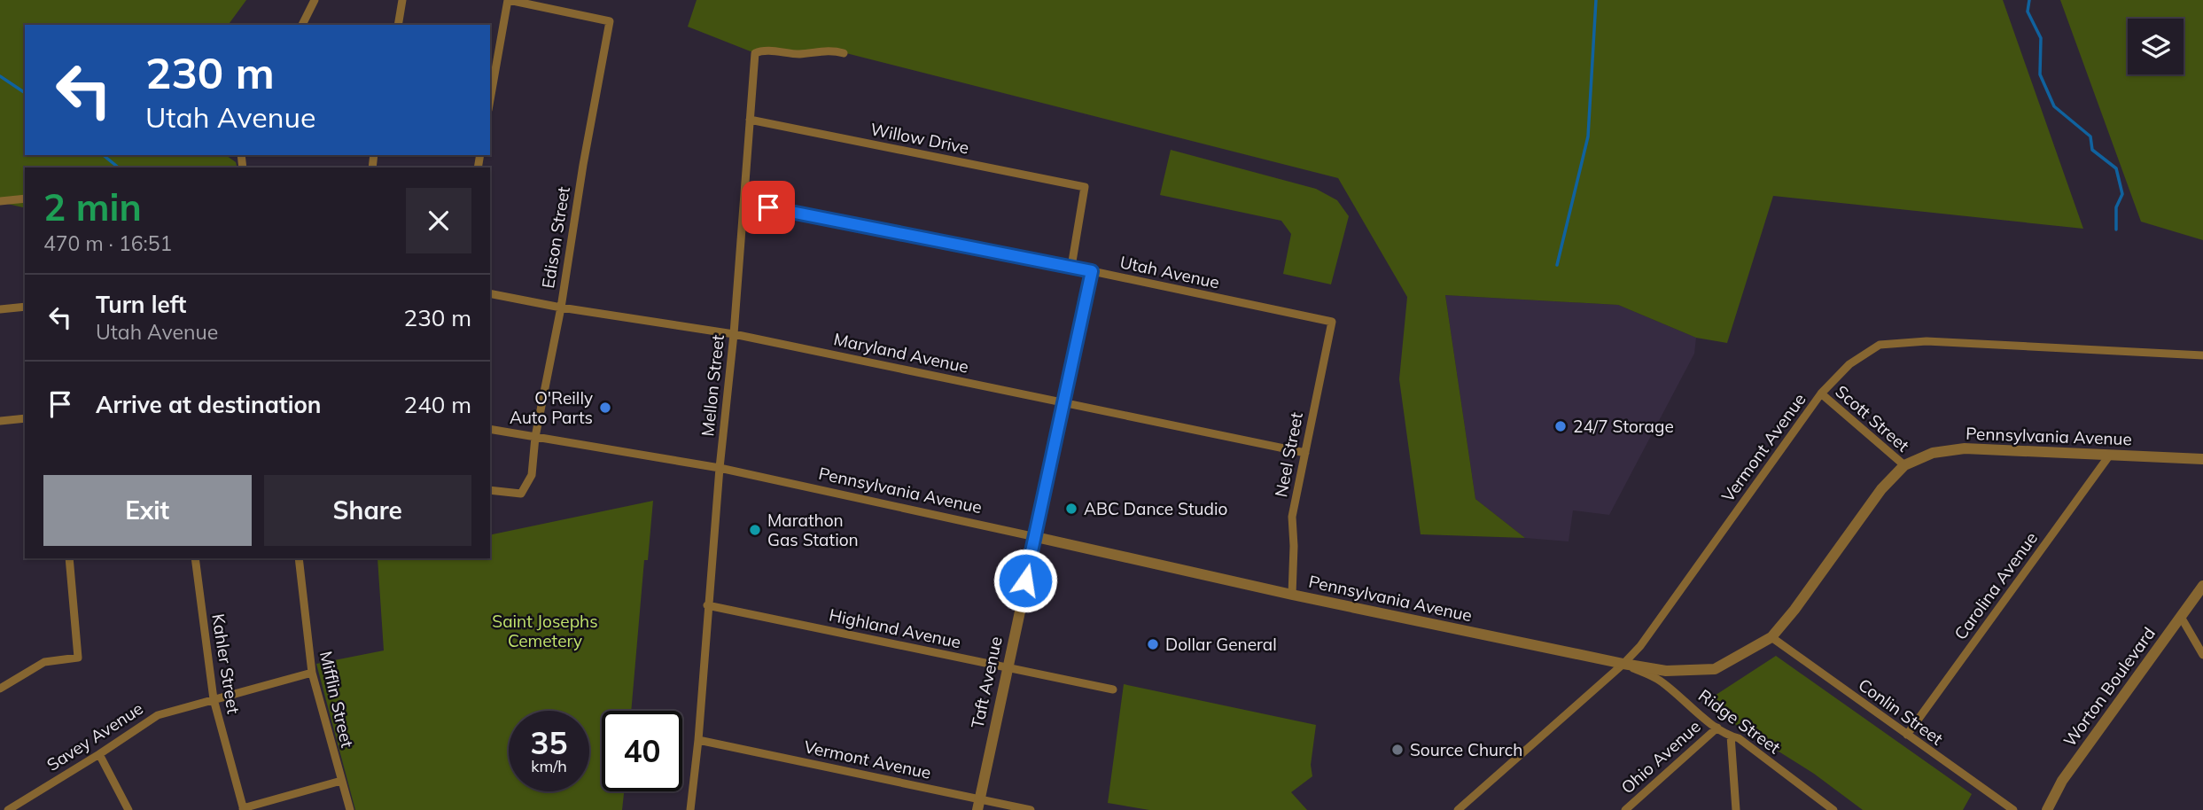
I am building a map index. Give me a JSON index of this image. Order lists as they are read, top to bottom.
{
  "streets": {
    "street": [
      "Willow Drive",
      "Edison Street",
      "Utah Avenue",
      "Maryland Avenue",
      "Mellon Street",
      "Scott Street",
      "Pennsylvania Avenue",
      "Vermont Avenue",
      "Neel Street",
      "Carolina Avenue",
      "Highland Avenue",
      "Kahler Street",
      "Taft Avenue",
      "Worton Boulevard",
      "Mifflin Street",
      "Conlin Street",
      "Ridge Street",
      "Savey Avenue",
      "Ohio Avenue"
    ]
  },
  "crossings": [
    ["Willow Drive", "Utah Avenue"],
    ["Willow Drive", "Mellon Street"],
    ["Edison Street", "Maryland Avenue"],
    ["Edison Street", "Pennsylvania Avenue"],
    ["Utah Avenue", "Mellon Street"],
    ["Utah Avenue", "Neel Street"],
    ["Utah Avenue", "Taft Avenue"],
    ["Maryland Avenue", "Mellon Street"],
    ["Maryland Avenue", "Neel Street"],
    ["Maryland Avenue", "Taft Avenue"],
    ["Mellon Street", "Pennsylvania Avenue"],
    ["Mellon Street", "Vermont Avenue"],
    ["Mellon Street", "Highland Avenue"],
    ["Scott Street", "Pennsylvania Avenue"],
    ["Scott Street", "Vermont Avenue"],
    ["Pennsylvania Avenue", "Vermont Avenue"],
    ["Pennsylvania Avenue", "Neel Street"],
    ["Pennsylvania Avenue", "Carolina Avenue"],
    ["Pennsylvania Avenue", "Taft Avenue"],
    ["Pennsylvania Avenue", "Conlin Street"],
    ["Pennsylvania Avenue", "Ridge Street"],
    ["Vermont Avenue", "Taft Avenue"],
    ["Vermont Avenue", "Ridge Street"],
    ["Carolina Avenue", "Conlin Street"],
    ["Highland Avenue", "Taft Avenue"],
    ["Kahler Street", "Savey Avenue"],
    ["Mifflin Street", "Savey Avenue"],
    ["Ridge Street", "Ohio Avenue"]
  ],
  "parks": ["Saint Josephs Cemetery"],
  "places": [
    "O'Reilly Auto Parts",
    "24/7 Storage",
    "ABC Dance Studio",
    "Marathon Gas Station",
    "Dollar General",
    "Source Church"
  ],
  "page": {
    "turn": ["230 m", "Utah Avenue"],
    "heading": ["2 min", "470 m · 16:51"],
    "list": [
      {
        "name": "Turn left",
        "note": "Utah Avenue",
        "value": "230 m"
      },
      {
        "name": "Arrive at destination",
        "value": "240 m"
      }
    ],
    "buttons": ["Exit", "Share"],
    "speed": "35 km/h",
    "limit": "40"
  }
}
